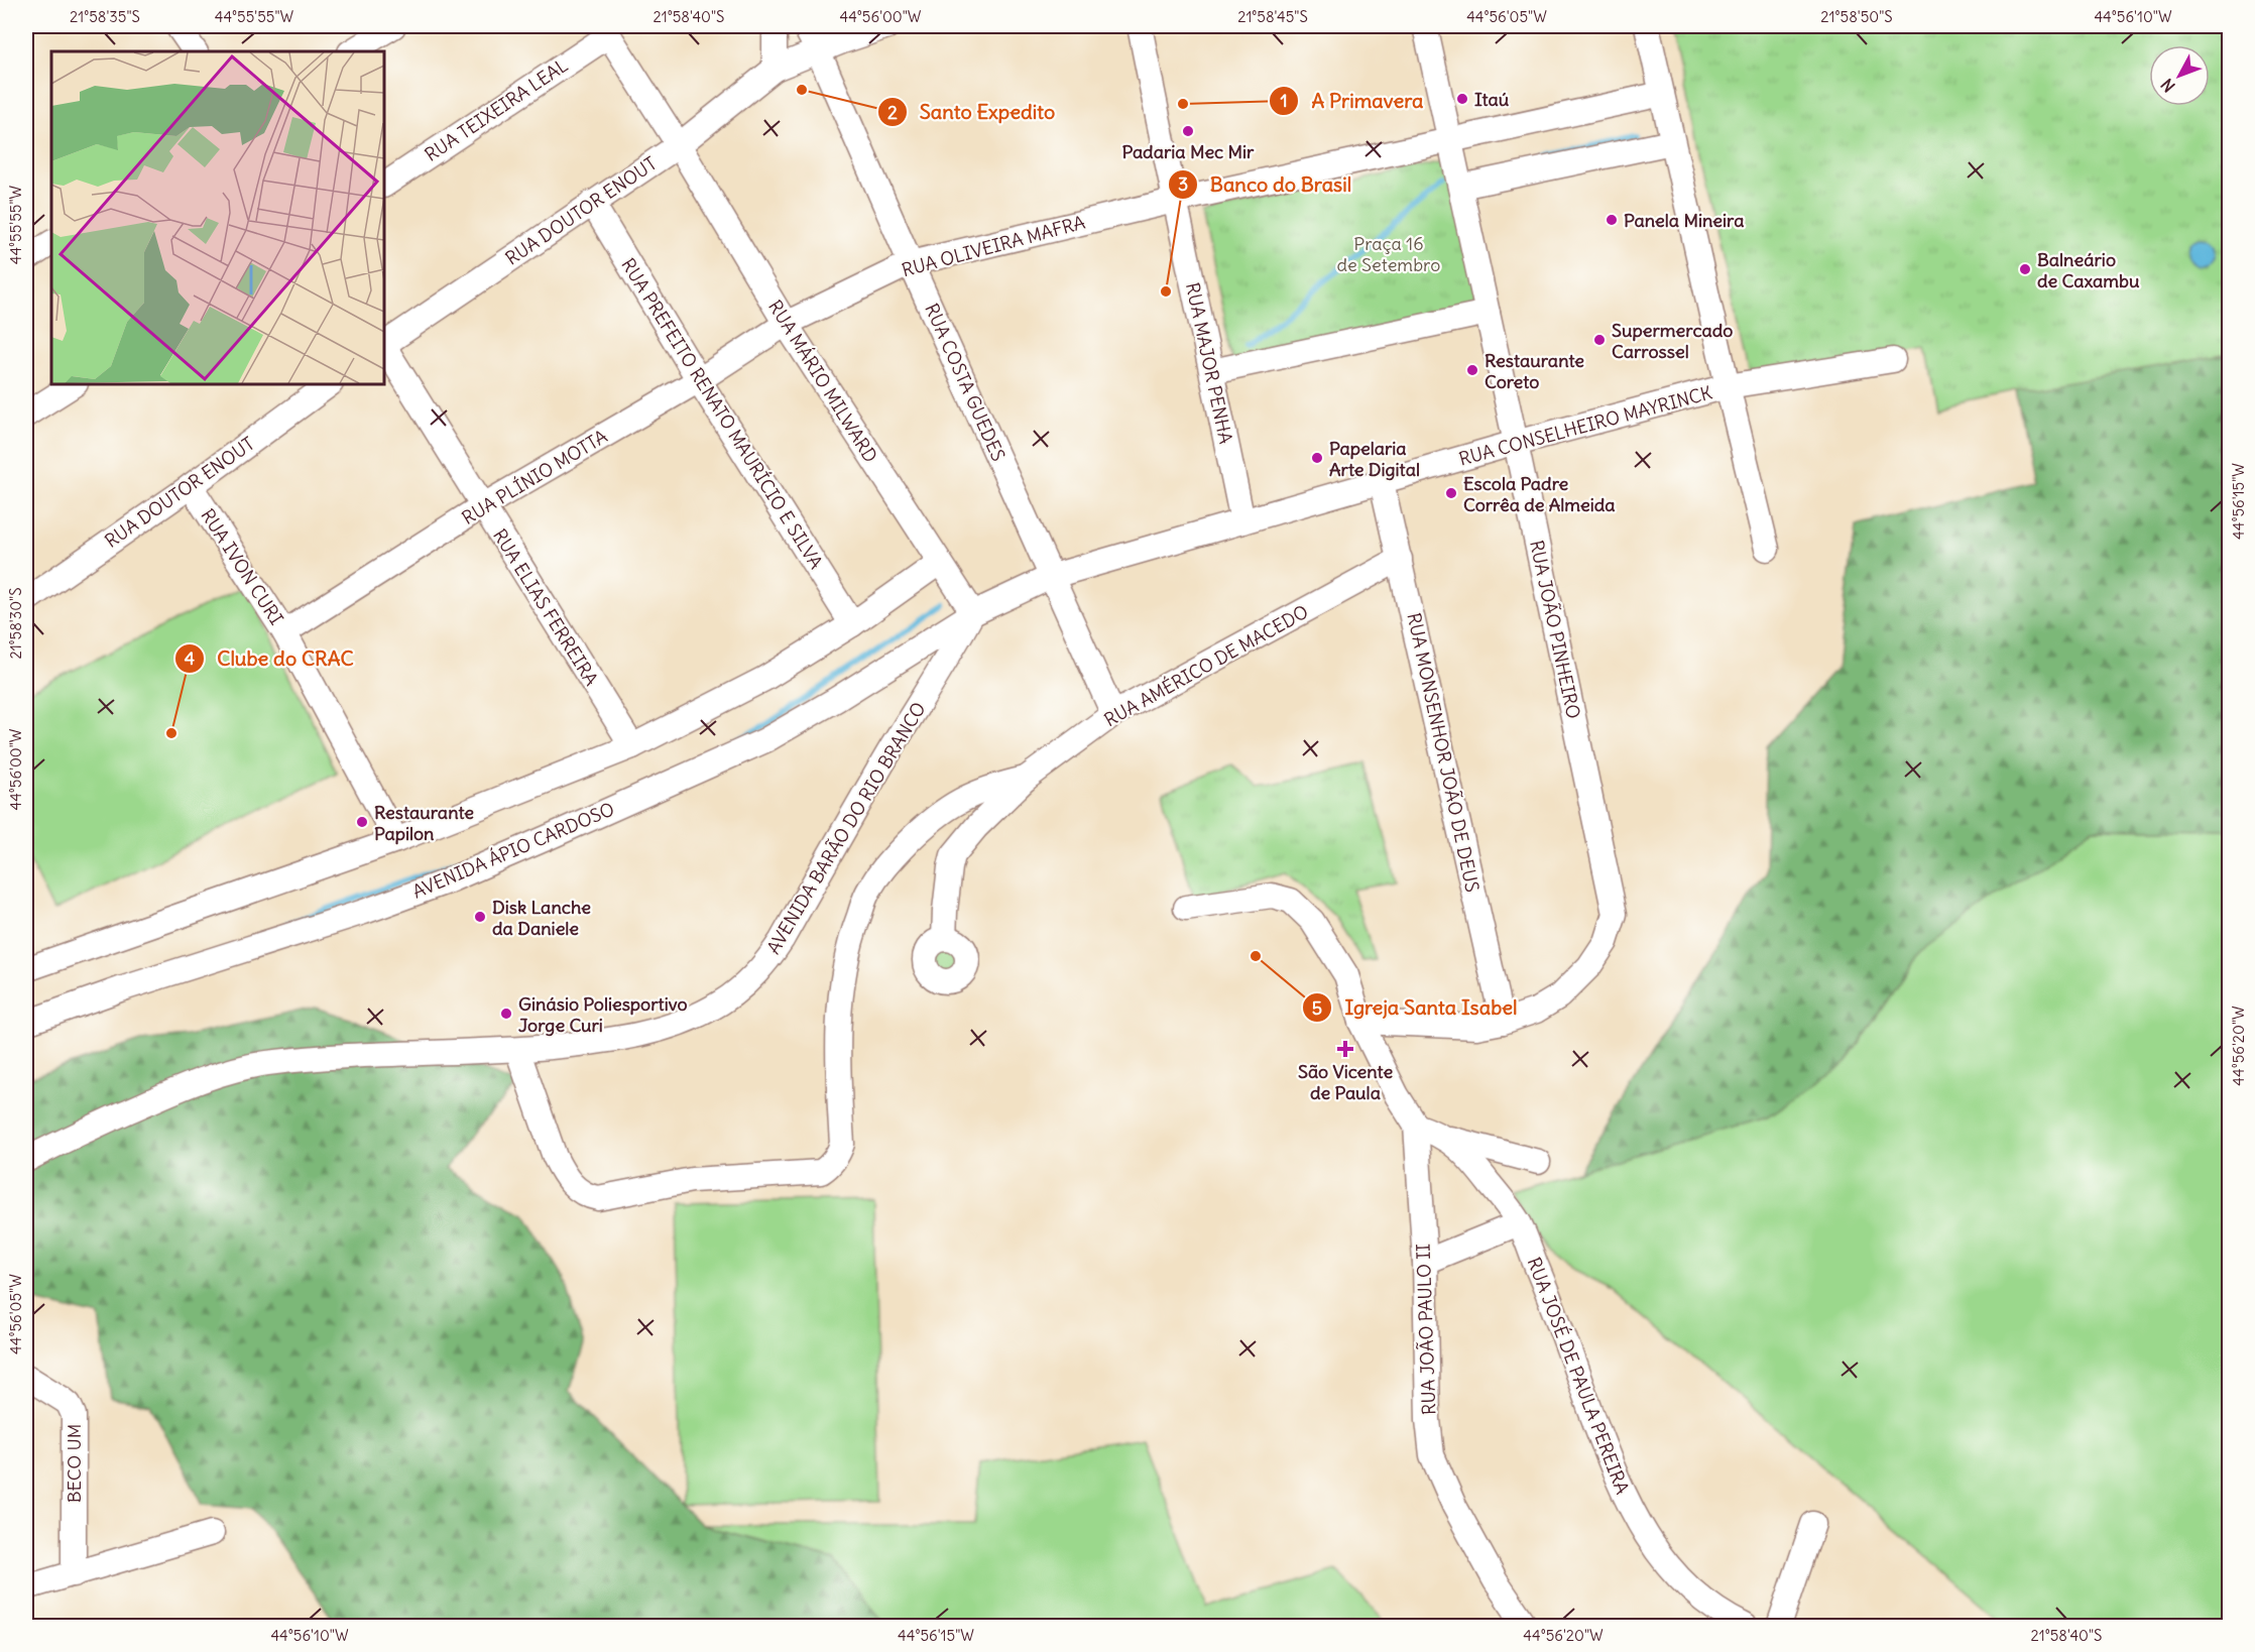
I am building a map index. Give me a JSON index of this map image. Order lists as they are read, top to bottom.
{
  "streets": {
    "street": [
      "RUA TEIXEIRA LEAL",
      "RUA DOUTOR ENOUT",
      "RUA OLIVEIRA MAFRA",
      "RUA MAJOR PENHA",
      "RUA MÁRIO MILWARD",
      "RUA COSTA GUEDES",
      "RUA PREFEITO RENATO MAURÍCIO E SILVA",
      "RUA CONSELHEIRO MAYRINCK",
      "RUA PLÍNIO MOTTA",
      "RUA IVON CURI",
      "RUA ELIAS FERREIRA",
      "RUA JOÃO PINHEIRO",
      "RUA AMÉRICO DE MACEDO",
      "RUA MONSENHOR JOÃO DE DEUS",
      "AVENIDA BARÃO DO RIO BRANCO",
      "AVENIDA ÁPIO CARDOSO",
      "RUA JOÃO PAULO II",
      "RUA JOSÉ DE PAULA PEREIRA",
      "BECO UM"
    ]
  },
  "crossings": [
    ["RUA TEIXEIRA LEAL", "RUA MÁRIO MILWARD"],
    ["RUA DOUTOR ENOUT", "RUA MÁRIO MILWARD"],
    ["RUA DOUTOR ENOUT", "RUA COSTA GUEDES"],
    ["RUA DOUTOR ENOUT", "RUA PREFEITO RENATO MAURÍCIO E SILVA"],
    ["RUA DOUTOR ENOUT", "RUA IVON CURI"],
    ["RUA OLIVEIRA MAFRA", "RUA MAJOR PENHA"],
    ["RUA OLIVEIRA MAFRA", "RUA MÁRIO MILWARD"],
    ["RUA OLIVEIRA MAFRA", "RUA COSTA GUEDES"],
    ["RUA OLIVEIRA MAFRA", "RUA PLÍNIO MOTTA"],
    ["RUA OLIVEIRA MAFRA", "RUA JOÃO PINHEIRO"],
    ["RUA MAJOR PENHA", "RUA CONSELHEIRO MAYRINCK"],
    ["RUA MÁRIO MILWARD", "RUA CONSELHEIRO MAYRINCK"],
    ["RUA MÁRIO MILWARD", "RUA PLÍNIO MOTTA"],
    ["RUA MÁRIO MILWARD", "AVENIDA BARÃO DO RIO BRANCO"],
    ["RUA MÁRIO MILWARD", "AVENIDA ÁPIO CARDOSO"],
    ["RUA COSTA GUEDES", "RUA CONSELHEIRO MAYRINCK"],
    ["RUA COSTA GUEDES", "RUA AMÉRICO DE MACEDO"],
    ["RUA PREFEITO RENATO MAURÍCIO E SILVA", "RUA PLÍNIO MOTTA"],
    ["RUA CONSELHEIRO MAYRINCK", "RUA JOÃO PINHEIRO"],
    ["RUA CONSELHEIRO MAYRINCK", "RUA MONSENHOR JOÃO DE DEUS"],
    ["RUA CONSELHEIRO MAYRINCK", "AVENIDA BARÃO DO RIO BRANCO"],
    ["RUA CONSELHEIRO MAYRINCK", "AVENIDA ÁPIO CARDOSO"],
    ["RUA PLÍNIO MOTTA", "RUA IVON CURI"],
    ["RUA PLÍNIO MOTTA", "RUA ELIAS FERREIRA"],
    ["RUA JOÃO PINHEIRO", "RUA MONSENHOR JOÃO DE DEUS"],
    ["RUA AMÉRICO DE MACEDO", "RUA MONSENHOR JOÃO DE DEUS"],
    ["AVENIDA BARÃO DO RIO BRANCO", "AVENIDA ÁPIO CARDOSO"],
    ["RUA JOÃO PAULO II", "RUA JOSÉ DE PAULA PEREIRA"]
  ],
  "parks": ["Praça 16 de Setembro"],
  "places": {
    "other": [
      "Santo Expedito",
      "Itaú",
      "A Primavera",
      "Padaria Mec Mir",
      "Panela Mineira",
      "Balneário de Caxambu",
      "Banco do Brasil",
      "Supermercado Carrossel",
      "Restaurante Coreto",
      "Papelaria Arte Digital",
      "Escola Padre Corrêa de Almeida",
      "Clube do CRAC",
      "Restaurante Papilon",
      "Disk Lanche da Daniele",
      "Igreja Santa Isabel",
      "Ginásio Poliesportivo Jorge Curi"
    ],
    "health": ["São Vicente de Paula"]
  },
  "north": "bottom left",
  "coordinates": [
    "21°58'35\"S",
    "44°55'55\"W",
    "21°58'40\"S",
    "44°56'00\"W",
    "21°58'45\"S",
    "44°56'05\"W",
    "21°58'50\"S",
    "44°56'10\"W",
    "44°56'15\"W",
    "21°58'30\"S",
    "44°56'20\"W"
  ]
}
